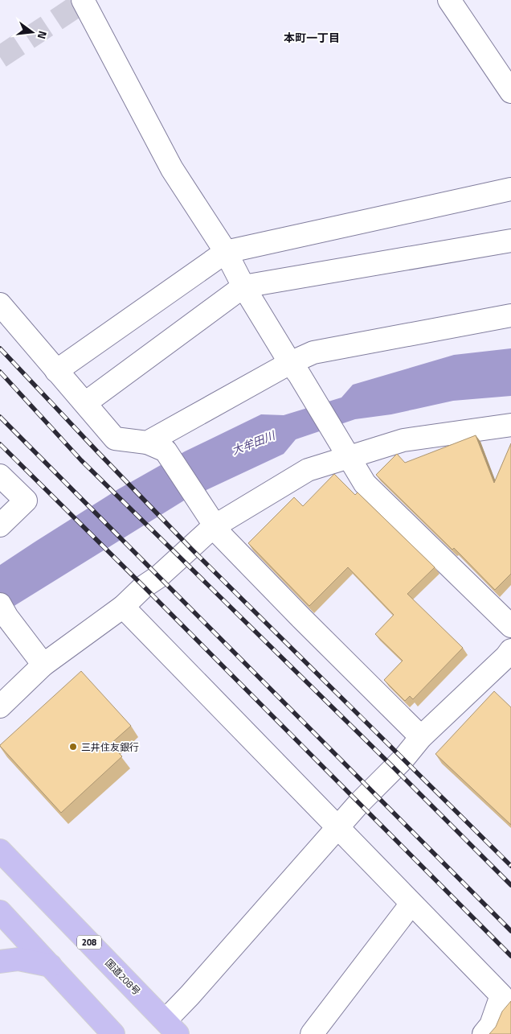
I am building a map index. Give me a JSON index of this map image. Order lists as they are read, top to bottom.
{
  "streets": {
    "highway": ["208", "国道208号"]
  },
  "districts": ["本町一丁目"],
  "water": ["大牟田川"],
  "places": ["三井住友銀行"],
  "north": "right"
}
